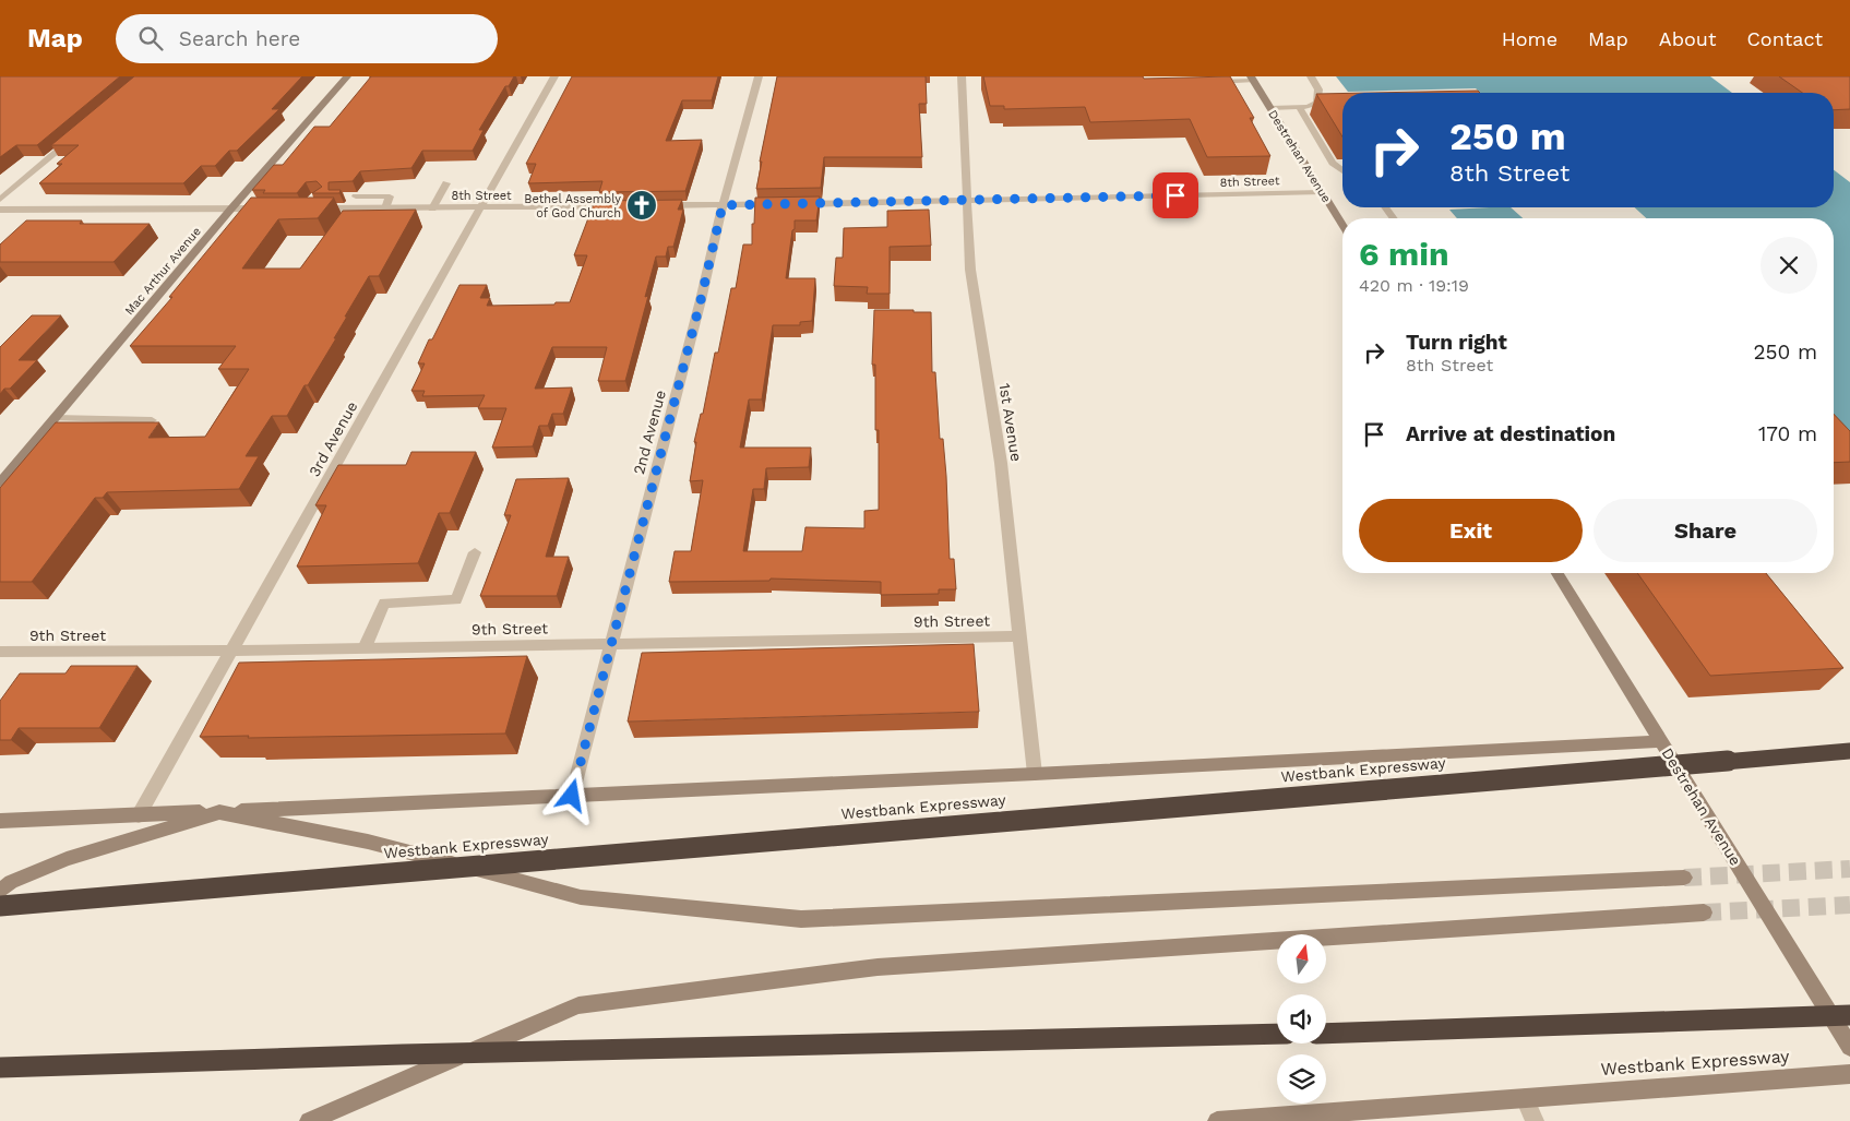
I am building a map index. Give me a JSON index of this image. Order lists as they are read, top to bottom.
{
  "streets": {
    "highway": ["Westbank Expressway"],
    "main road": ["Destrehan Avenue", "Mac Arthur Avenue"],
    "street": [
      "8th Street",
      "1st Avenue",
      "2nd Avenue",
      "3rd Avenue",
      "9th Street"
    ]
  },
  "crossings": [
    ["Destrehan Avenue", "8th Street"],
    ["Destrehan Avenue", "Westbank Expressway"],
    ["8th Street", "1st Avenue"],
    ["8th Street", "2nd Avenue"],
    ["8th Street", "3rd Avenue"],
    ["1st Avenue", "9th Street"],
    ["1st Avenue", "Westbank Expressway"],
    ["2nd Avenue", "9th Street"],
    ["2nd Avenue", "Westbank Expressway"],
    ["3rd Avenue", "9th Street"],
    ["3rd Avenue", "Westbank Expressway"]
  ],
  "places": {
    "church": ["Bethel Assembly of God Church"]
  },
  "north": "top",
  "page": {
    "header": "Map",
    "search": "Search here",
    "nav": [
      "Home",
      "Map",
      "About",
      "Contact"
    ],
    "turn": ["250 m", "8th Street"],
    "heading": ["6 min", "420 m · 19:19"],
    "list": [
      {
        "name": "Turn right",
        "note": "8th Street",
        "value": "250 m"
      },
      {
        "name": "Arrive at destination",
        "value": "170 m"
      }
    ],
    "buttons": ["Exit", "Share"]
  }
}
